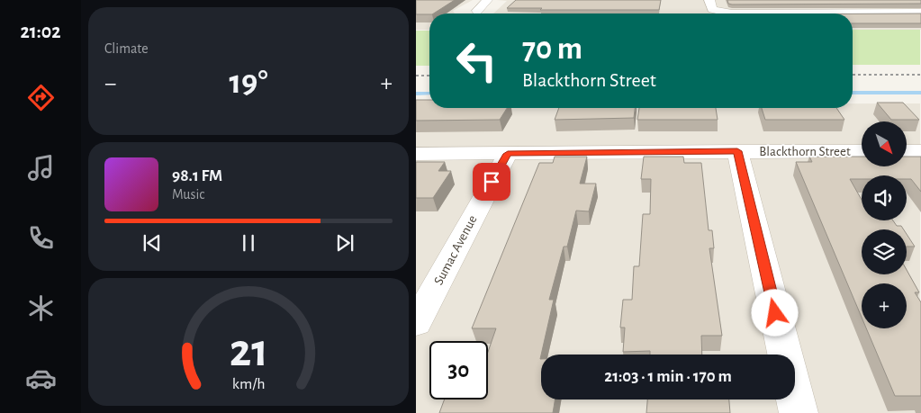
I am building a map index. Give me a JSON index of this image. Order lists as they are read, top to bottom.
{
  "streets": {
    "street": ["Blackthorn Street", "Sumac Avenue"]
  },
  "crossings": [
    ["Blackthorn Street", "Sumac Avenue"]
  ],
  "north": "bottom right",
  "page": {
    "tabs": "21:02",
    "tile": "Climate",
    "turn": ["70 m", "Blackthorn Street"],
    "heat": ["−", "19°", "+"],
    "map_buttons": "+",
    "song": ["98.1 FM", "Music"],
    "limit": "30",
    "trip": "21:03 · 1 min · 170 m",
    "gauge": ["21", "km/h"]
  }
}
